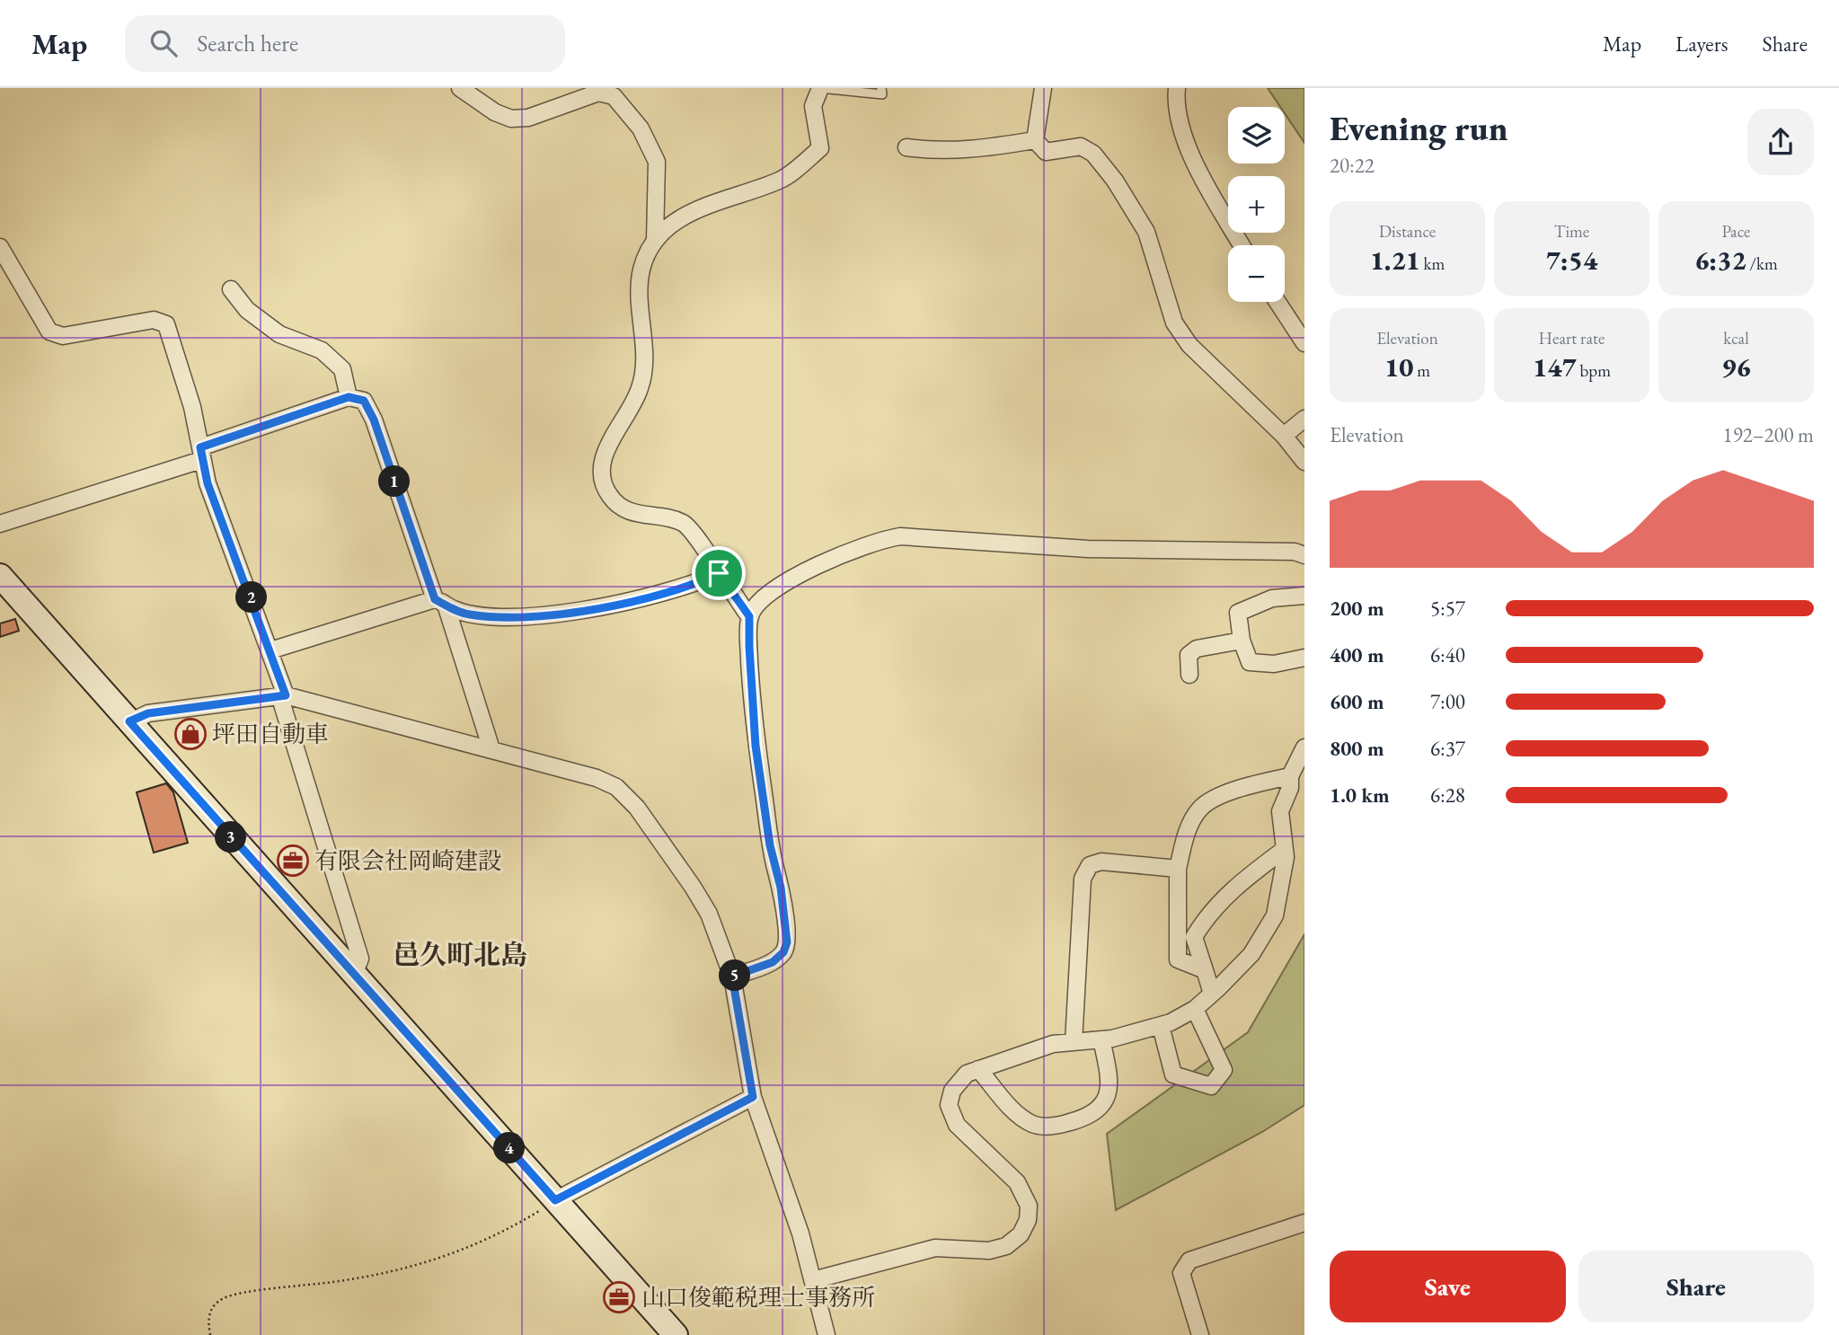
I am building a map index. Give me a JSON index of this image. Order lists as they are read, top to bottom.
{
  "districts": ["邑久町北島"],
  "places": {
    "shop": ["坪田自動車"],
    "office": ["有限会社岡崎建設", "山口俊範税理士事務所"]
  },
  "page": {
    "header": "Map",
    "search": "Search here",
    "nav": ["Map", "Layers", "Share"],
    "heading": ["Evening run", "20:22"],
    "map_buttons": ["+", "−"],
    "stats": [
      ["Distance", "1.21 km"],
      ["Time", "7:54"],
      ["Pace", "6:32 /km"],
      ["Elevation", "10 m"],
      ["Heart rate", "147 bpm"],
      ["kcal", "96"]
    ],
    "chart": ["Elevation", "192–200 m"],
    "pins": [
      "1",
      "2",
      "3",
      "5",
      "4"
    ],
    "list": [
      {
        "name": "200 m",
        "note": "5:57"
      },
      {
        "name": "400 m",
        "note": "6:40"
      },
      {
        "name": "600 m",
        "note": "7:00"
      },
      {
        "name": "800 m",
        "note": "6:37"
      },
      {
        "name": "1.0 km",
        "note": "6:28"
      }
    ],
    "buttons": ["Save", "Share"]
  }
}
